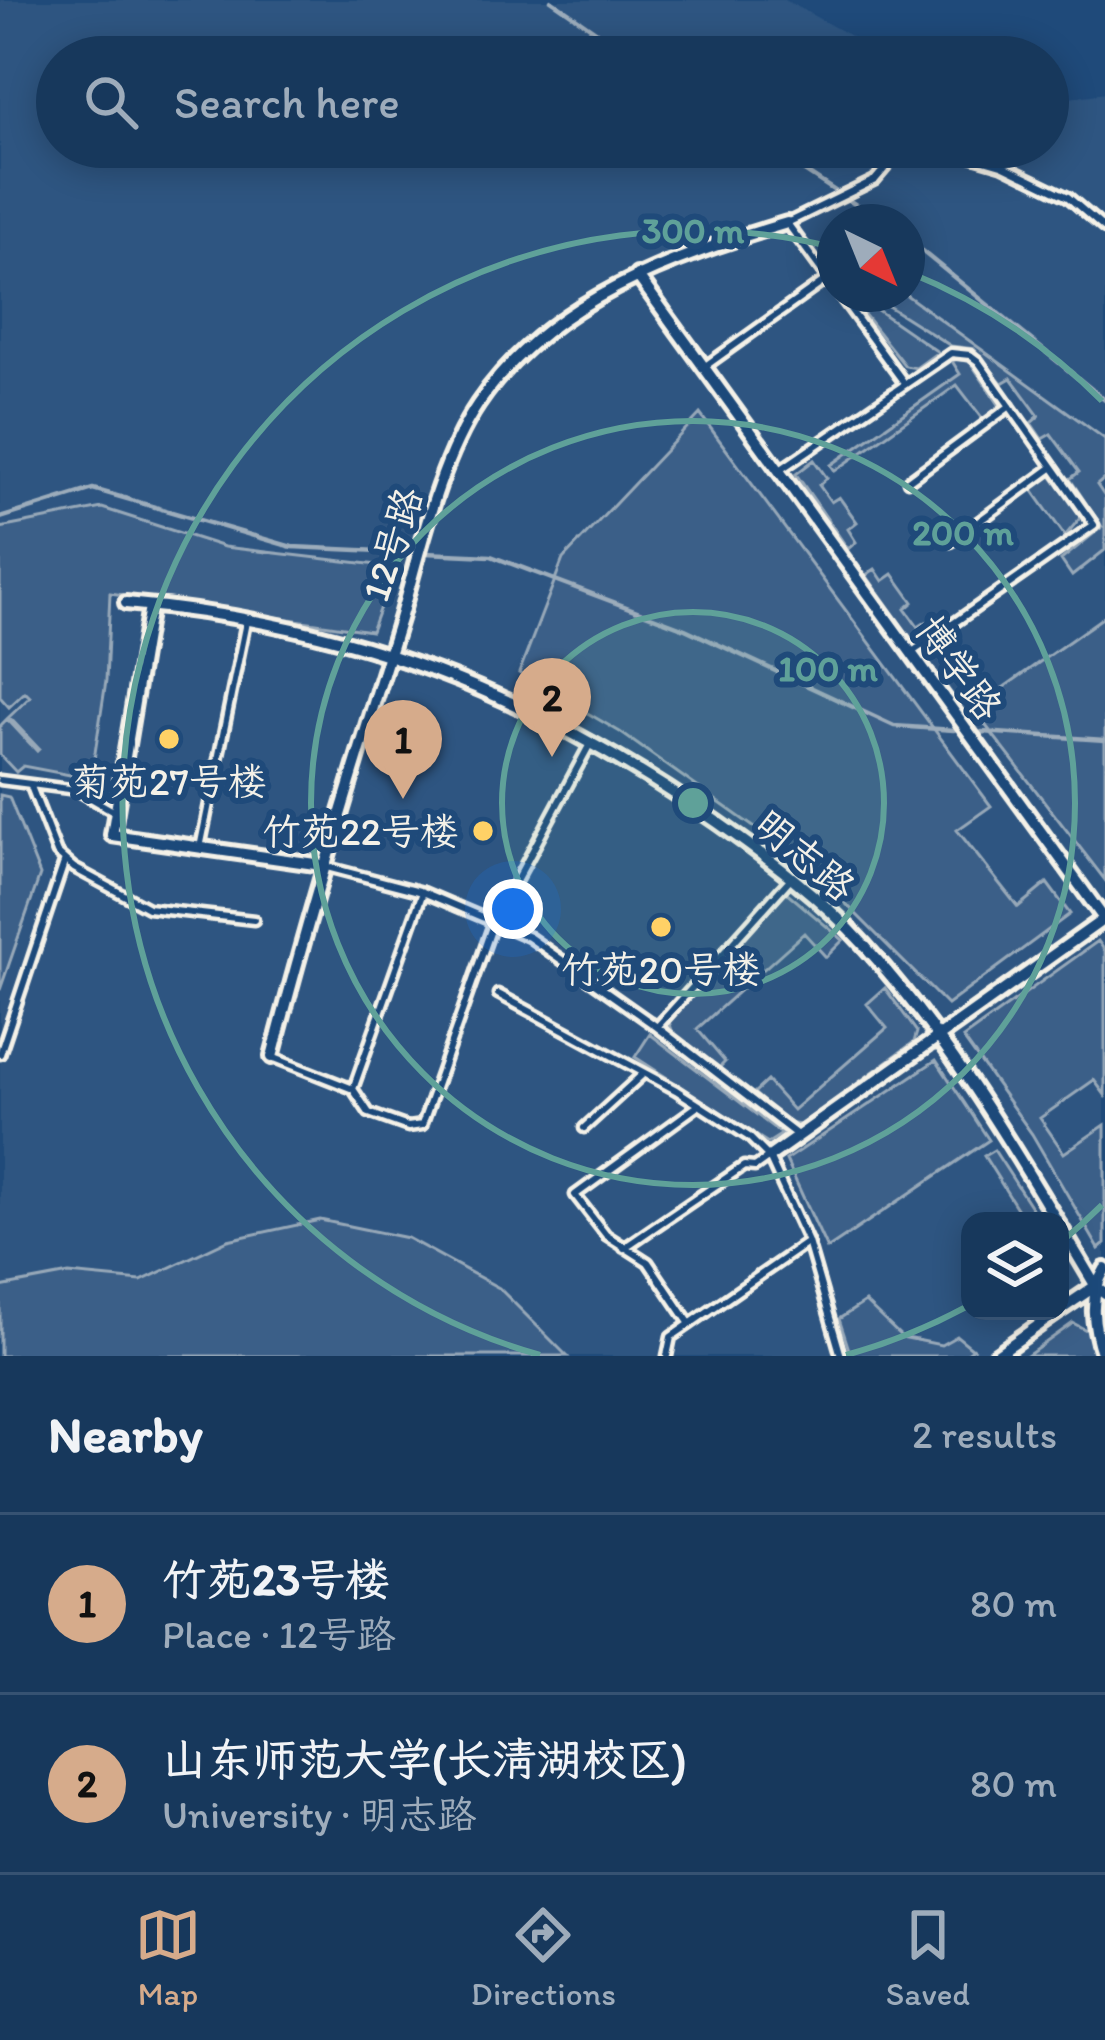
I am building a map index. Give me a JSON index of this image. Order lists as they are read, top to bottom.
{
  "streets": {
    "street": ["12号路", "博学路", "明志路"]
  },
  "crossings": [
    ["12号路", "博学路"],
    ["12号路", "明志路"]
  ],
  "places": ["菊苑27号楼", "竹苑22号楼", "竹苑20号楼"],
  "north": "bottom right",
  "page": {
    "search": "Search here",
    "pins": ["2", "1"],
    "heading": ["Nearby", "2 results"],
    "list": [
      {
        "mark": "1",
        "name": "竹苑23号楼",
        "note": "Place · 12号路",
        "value": "80 m"
      },
      {
        "mark": "2",
        "name": "山东师范大学(长清湖校区)",
        "note": "University · 明志路",
        "value": "80 m"
      }
    ],
    "nav": ["Map", "Directions", "Saved"]
  },
  "rings": ["300 m", "200 m", "100 m"]
}
